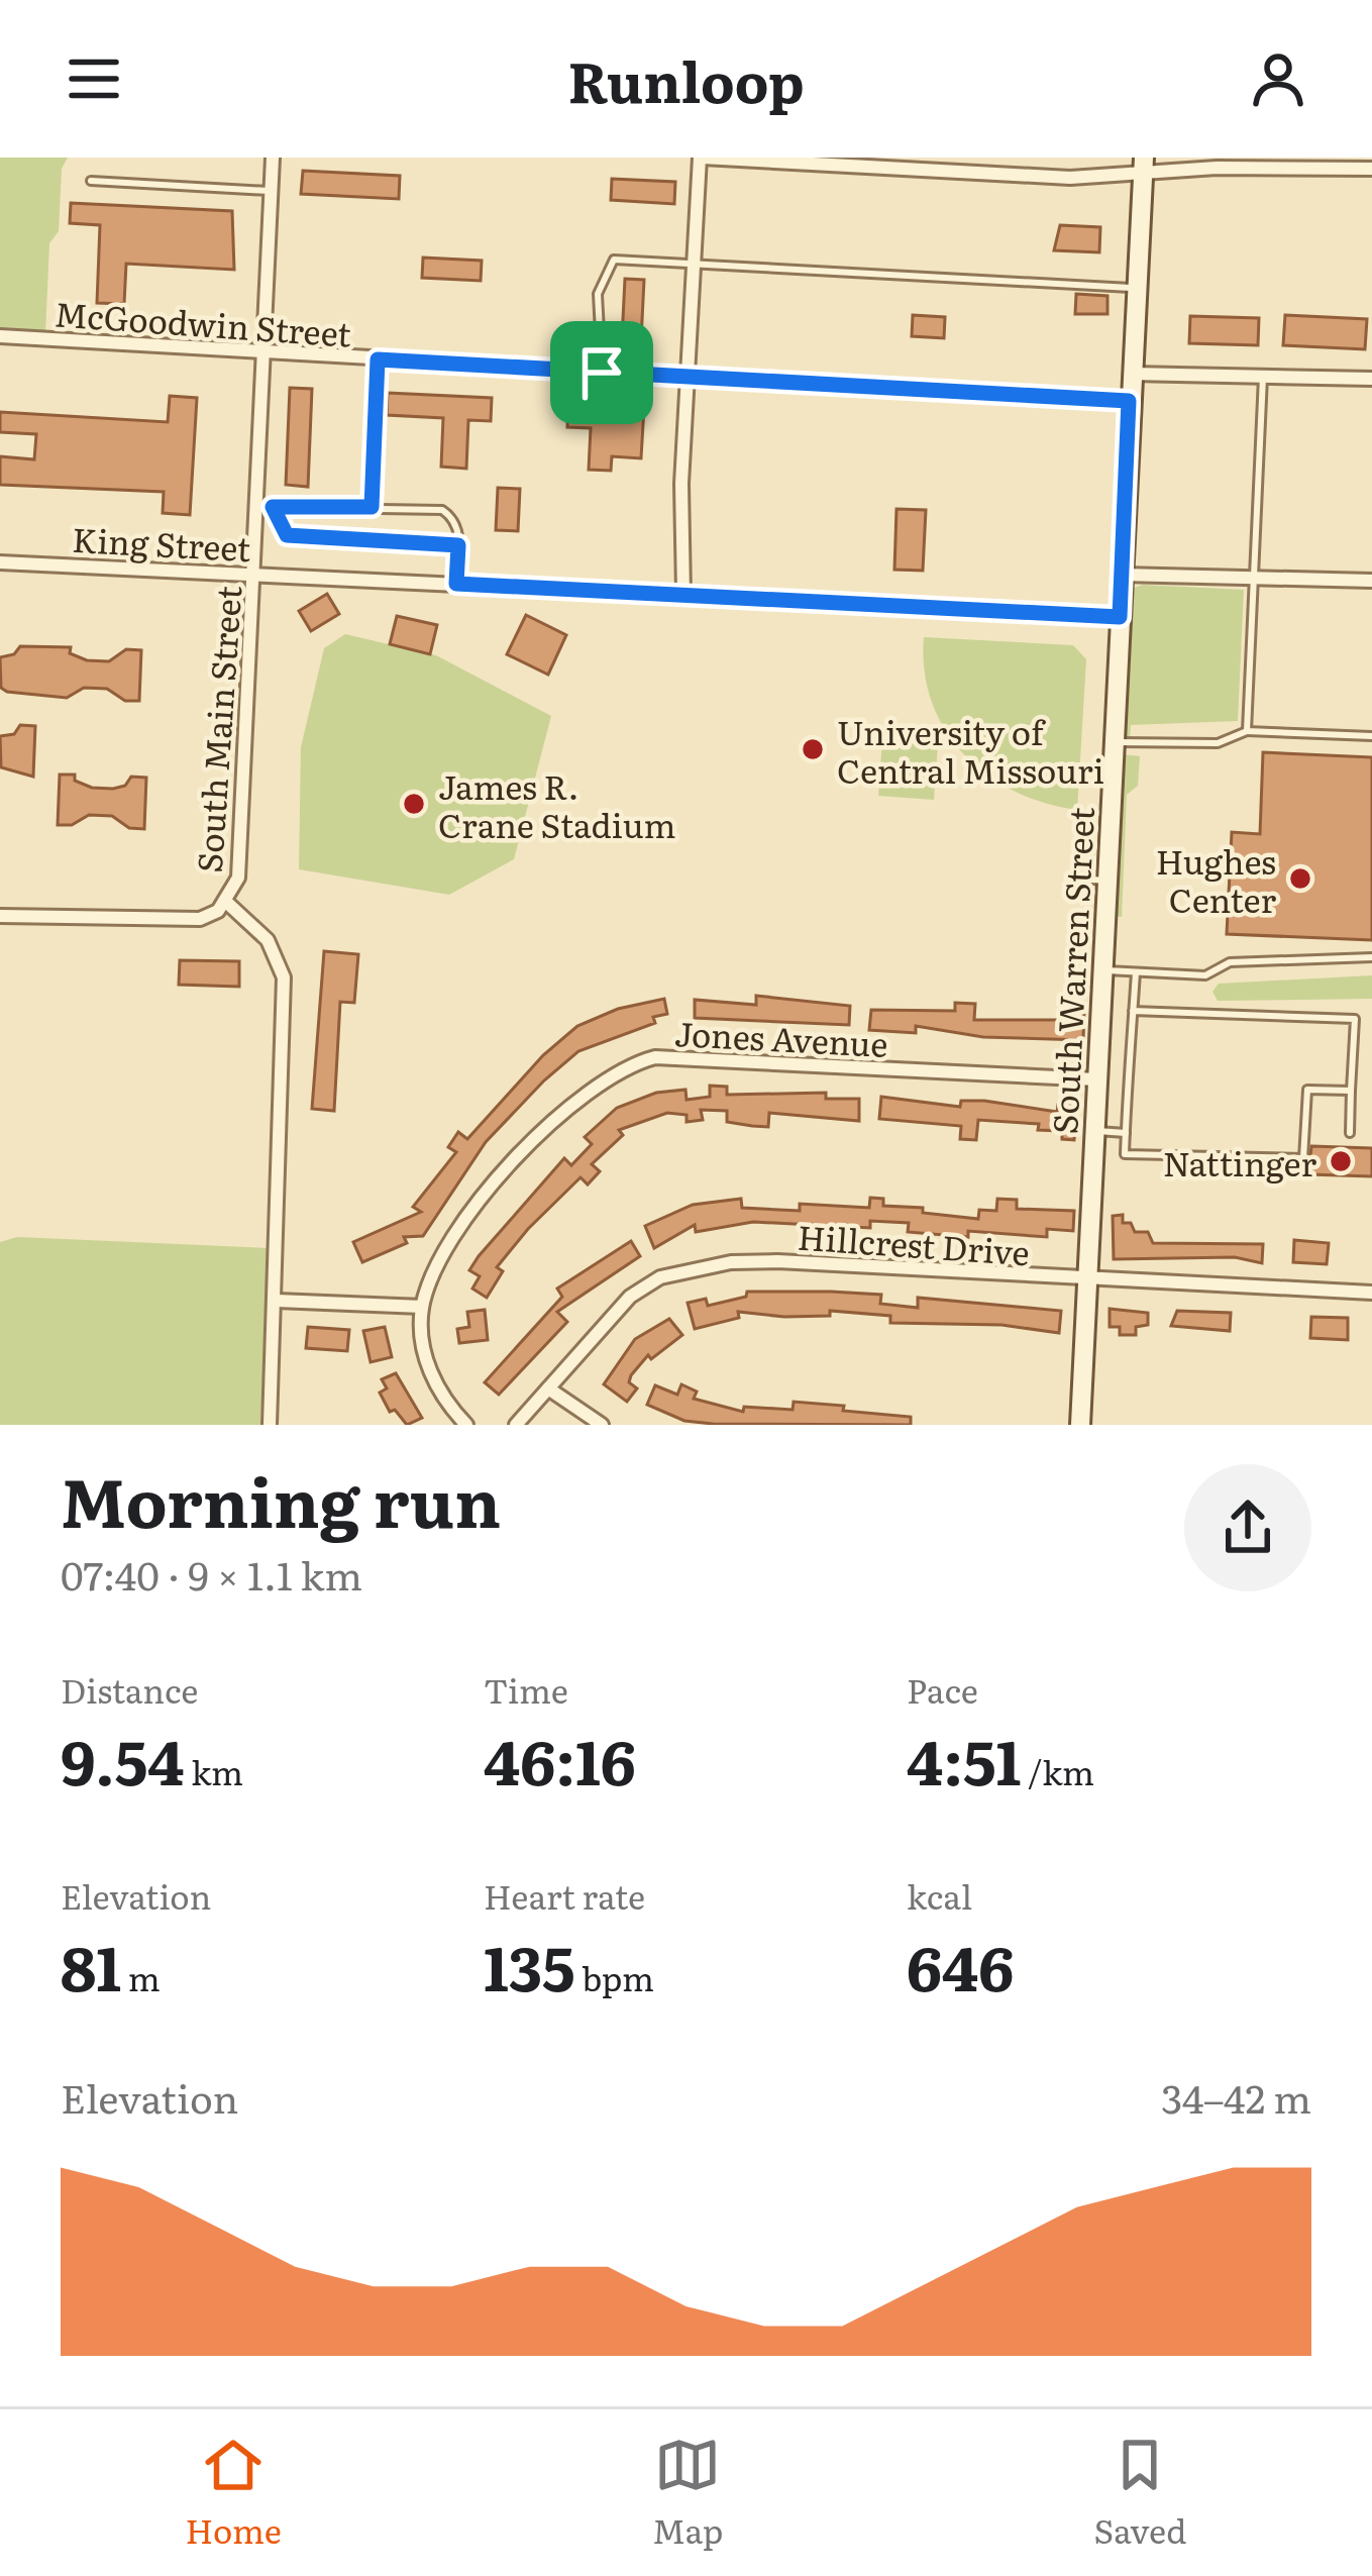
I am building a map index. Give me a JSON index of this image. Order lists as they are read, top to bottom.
{
  "streets": {
    "street": [
      "McGoodwin Street",
      "King Street",
      "South Main Street",
      "South Warren Street",
      "Jones Avenue",
      "Hillcrest Drive"
    ]
  },
  "crossings": [
    ["McGoodwin Street", "South Main Street"],
    ["McGoodwin Street", "South Warren Street"],
    ["King Street", "South Main Street"],
    ["King Street", "South Warren Street"],
    ["South Warren Street", "Jones Avenue"],
    ["South Warren Street", "Hillcrest Drive"]
  ],
  "places": [
    "University of Central Missouri",
    "James R. Crane Stadium",
    "Hughes Center",
    "Nattinger"
  ],
  "page": {
    "header": "Runloop",
    "heading": ["Morning run", "07:40 · 9 × 1.1 km"],
    "stats": [
      ["Distance", "9.54 km"],
      ["Time", "46:16"],
      ["Pace", "4:51 /km"],
      ["Elevation", "81 m"],
      ["Heart rate", "135 bpm"],
      ["kcal", "646"]
    ],
    "chart": ["Elevation", "34–42 m"],
    "tabs": ["Home", "Map", "Saved"]
  }
}
